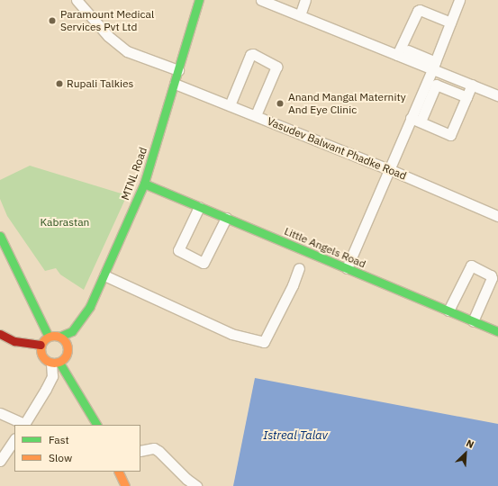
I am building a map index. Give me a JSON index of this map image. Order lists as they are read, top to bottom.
{
  "streets": {
    "street": ["Vasudev Balwant Phadke Road", "MTNL Road", "Little Angels Road"]
  },
  "crossings": [
    ["Vasudev Balwant Phadke Road", "MTNL Road"],
    ["MTNL Road", "Little Angels Road"]
  ],
  "water": ["Istreal Talav"],
  "parks": ["Kabrastan"],
  "places": ["Paramount Medical Services Pvt Ltd", "Rupali Talkies", "Anand Mangal Maternity And Eye Clinic"],
  "legend": ["Fast", "Slow"],
  "north": "top right"
}
